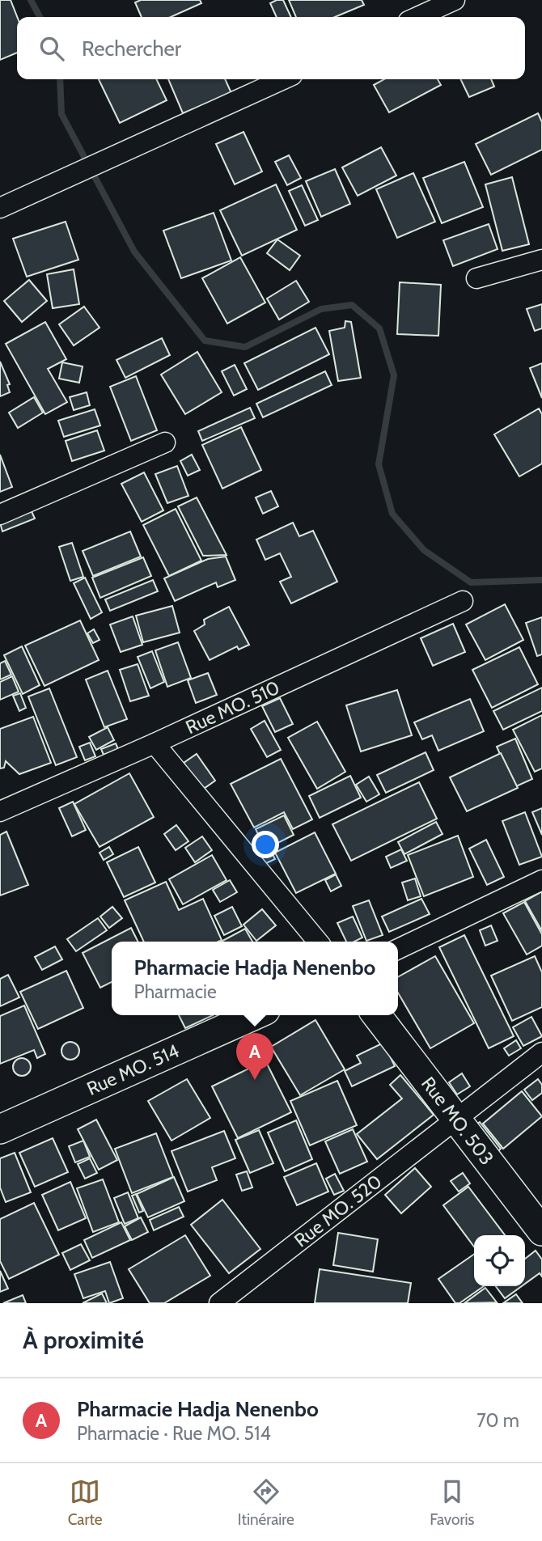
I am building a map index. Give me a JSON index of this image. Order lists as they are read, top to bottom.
{
  "streets": {
    "street": [
      "Rue MO. 510",
      "Rue MO. 514",
      "Rue MO. 503",
      "Rue MO. 520"
    ]
  },
  "crossings": [
    ["Rue MO. 503", "Rue MO. 520"]
  ],
  "page": {
    "search": "Rechercher",
    "popup": ["Pharmacie Hadja Nenenbo", "Pharmacie"],
    "pins": "A",
    "heading": "À proximité",
    "list": [
      {
        "mark": "A",
        "name": "Pharmacie Hadja Nenenbo",
        "note": "Pharmacie · Rue MO. 514",
        "value": "70 m"
      }
    ],
    "nav": ["Carte", "Itinéraire", "Favoris"]
  }
}
